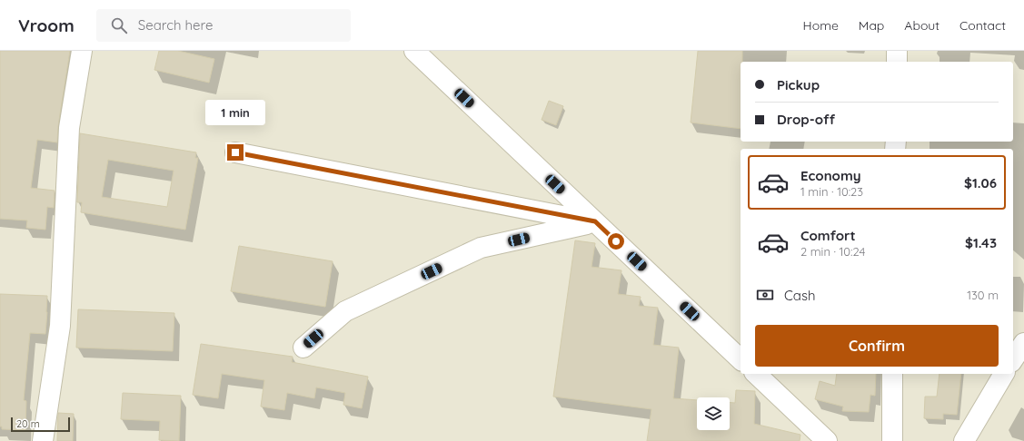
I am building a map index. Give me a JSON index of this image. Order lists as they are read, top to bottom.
{
  "scale_bar": "20 m",
  "page": {
    "header": "Vroom",
    "search": "Search here",
    "nav": [
      "Home",
      "Map",
      "About",
      "Contact"
    ],
    "banner": ["Pickup", "Drop-off"],
    "bubble": "1 min",
    "list": [
      {
        "name": "Economy",
        "note": "1 min · 10:23",
        "value": "$1.06"
      },
      {
        "name": "Comfort",
        "note": "2 min · 10:24",
        "value": "$1.43"
      }
    ],
    "pay": ["Cash", "130 m"],
    "buttons": "Confirm",
    "scale": "20 m"
  }
}
